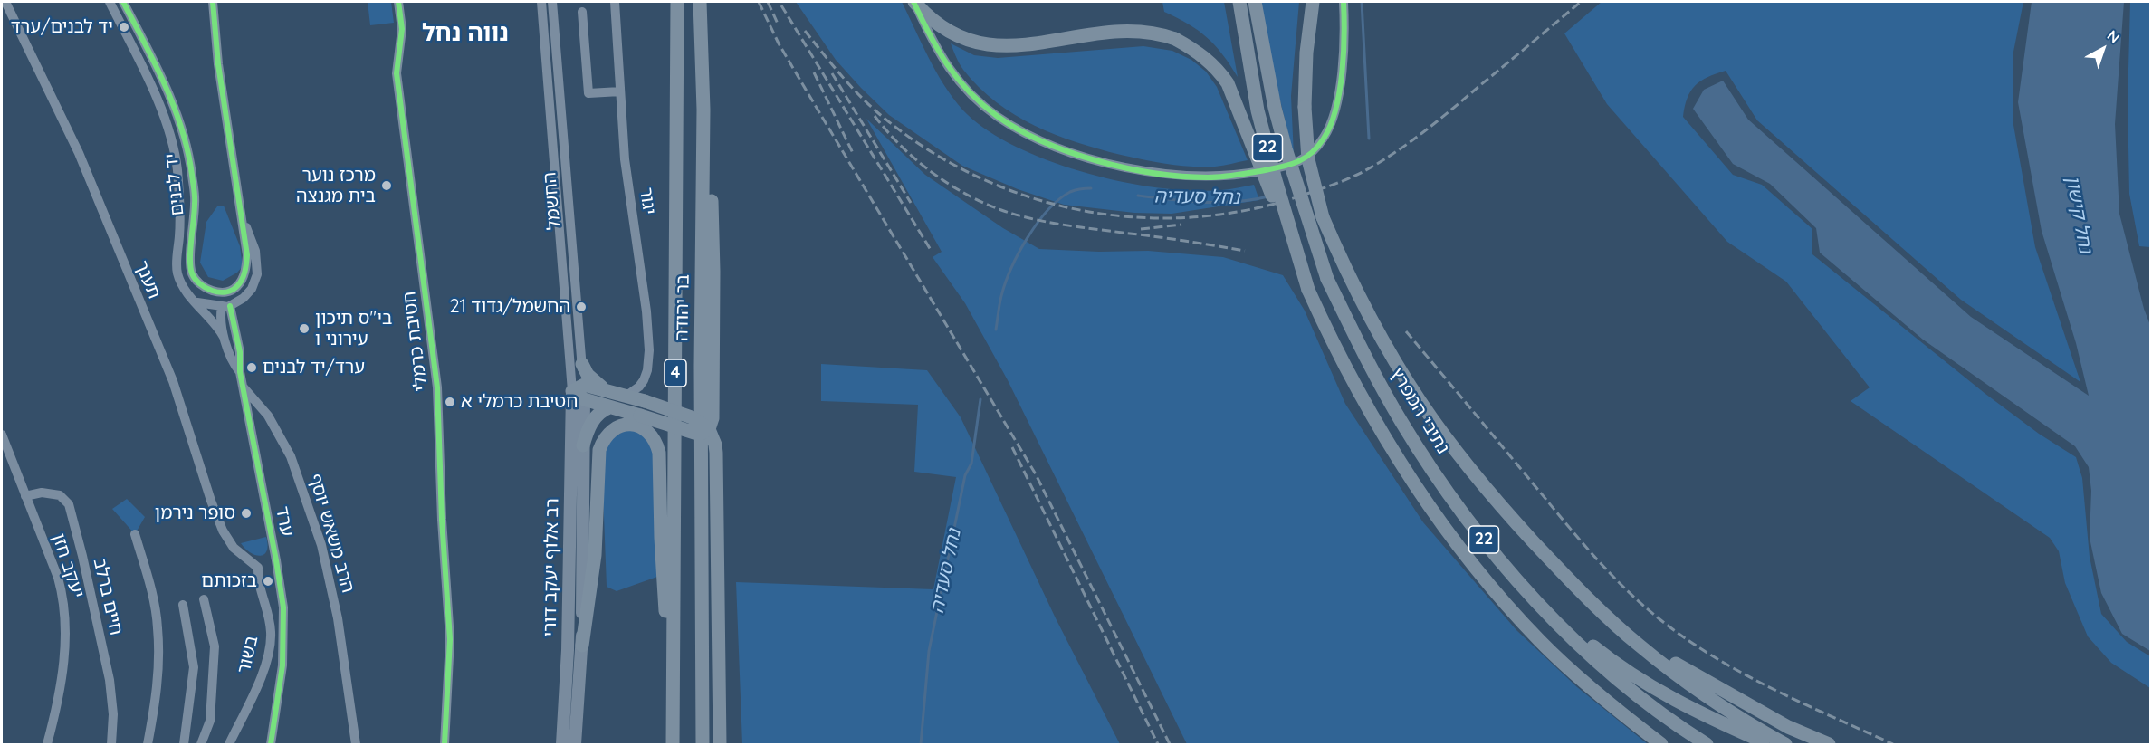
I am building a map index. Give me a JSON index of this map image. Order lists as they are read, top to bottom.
{
  "streets": {
    "highway": [
      "22",
      "בר יהודה",
      "4",
      "נתיבי המפרץ"
    ],
    "main road": ["רב אלוף יעקב דורי"],
    "street": [
      "יד לבנים",
      "החשמל",
      "יגור",
      "תענך",
      "חטיבת כרמלי",
      "ערד",
      "הרב משאש יוסף",
      "יעקב חזן",
      "חיים ברלב",
      "בשור"
    ]
  },
  "crossings": [
    ["יד לבנים", "ערד"],
    ["החשמל", "רב אלוף יעקב דורי"],
    ["תענך", "בשור"],
    ["ערד", "הרב משאש יוסף"],
    ["יעקב חזן", "חיים ברלב"]
  ],
  "districts": ["נווה נחל"],
  "water": ["נחל סעדיה", "נחל קישון"],
  "places": [
    "יד לבנים/ערד",
    "מרכז נוער בית מגנצה",
    "החשמל/גדוד 21",
    "בי\"ס תיכון עירוני ו",
    "ערד/יד לבנים",
    "חטיבת כרמלי א",
    "סופר נירמן",
    "בזכותם"
  ],
  "north": "top right"
}
